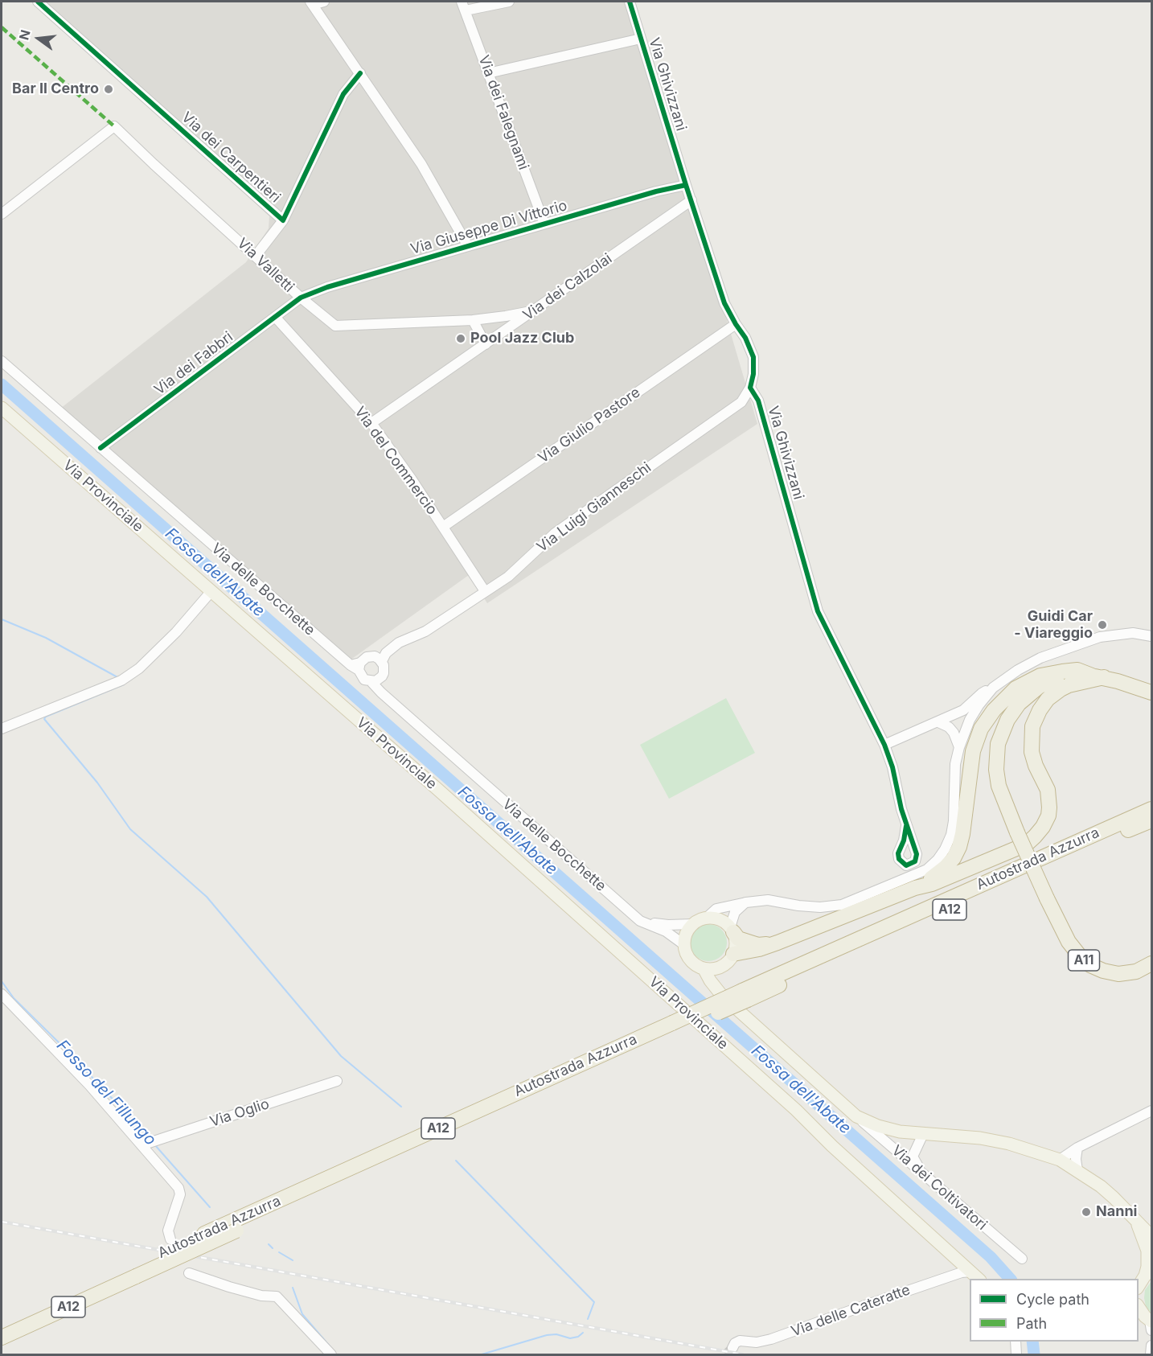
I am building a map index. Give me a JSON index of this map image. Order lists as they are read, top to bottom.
{
  "streets": {
    "highway": ["Autostrada Azzurra", "A12", "A11"],
    "main road": ["Via Provinciale"],
    "street": [
      "Via Ghivizzani",
      "Via dei Falegnami",
      "Via dei Carpentieri",
      "Via Giuseppe Di Vittorio",
      "Via Valletti",
      "Via dei Calzolai",
      "Via dei Fabbri",
      "Via Giulio Pastore",
      "Via del Commercio",
      "Via Luigi Gianneschi",
      "Via delle Bocchette",
      "Via Oglio",
      "Via dei Coltivatori",
      "Via delle Cateratte"
    ]
  },
  "crossings": [
    ["Via Ghivizzani", "Via Giuseppe Di Vittorio"],
    ["Via Ghivizzani", "Via dei Calzolai"],
    ["Via Ghivizzani", "Via Giulio Pastore"],
    ["Via Ghivizzani", "Via Luigi Gianneschi"],
    ["Via dei Falegnami", "Via Giuseppe Di Vittorio"],
    ["Via Giuseppe Di Vittorio", "Via Valletti"],
    ["Via Giuseppe Di Vittorio", "Via dei Fabbri"],
    ["Via Valletti", "Via dei Calzolai"],
    ["Via Valletti", "Via dei Fabbri"],
    ["Via dei Calzolai", "Via del Commercio"],
    ["Via dei Fabbri", "Via del Commercio"],
    ["Via dei Fabbri", "Via delle Bocchette"],
    ["Via Giulio Pastore", "Via del Commercio"],
    ["Via del Commercio", "Via Luigi Gianneschi"],
    ["Via Provinciale", "Via delle Cateratte"],
    ["Via Luigi Gianneschi", "Via delle Bocchette"]
  ],
  "water": ["Fossa dell'Abate", "Fosso del Fillungo"],
  "places": [
    "Bar Il Centro",
    "Pool Jazz Club",
    "Guidi Car - Viareggio",
    "Nanni"
  ],
  "legend": ["Cycle path", "Path"],
  "north": "left"
}
